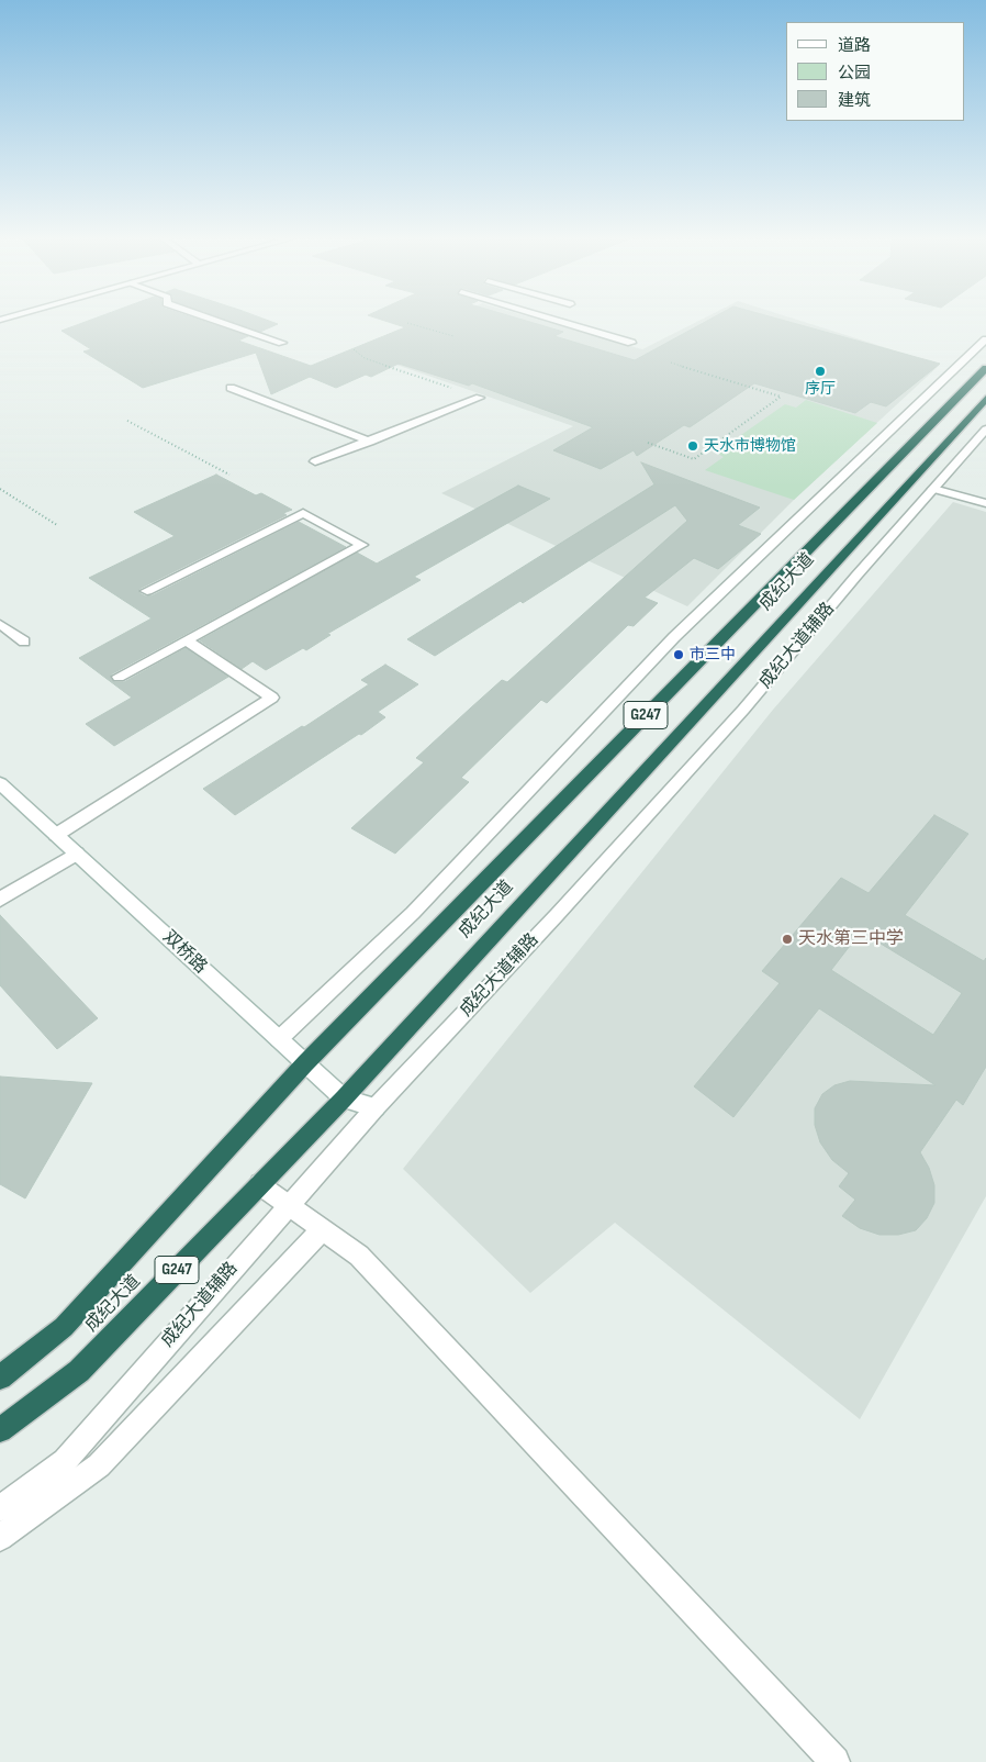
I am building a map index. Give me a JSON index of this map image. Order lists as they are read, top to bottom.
{
  "streets": {
    "highway": ["成纪大道", "G247"],
    "street": ["成纪大道辅路", "双桥路"]
  },
  "crossings": [
    ["成纪大道", "双桥路"],
    ["成纪大道辅路", "双桥路"]
  ],
  "places": [
    "序厅",
    "天水市博物馆",
    "市三中",
    "天水第三中学"
  ],
  "legend": ["道路", "公园", "建筑"]
}
